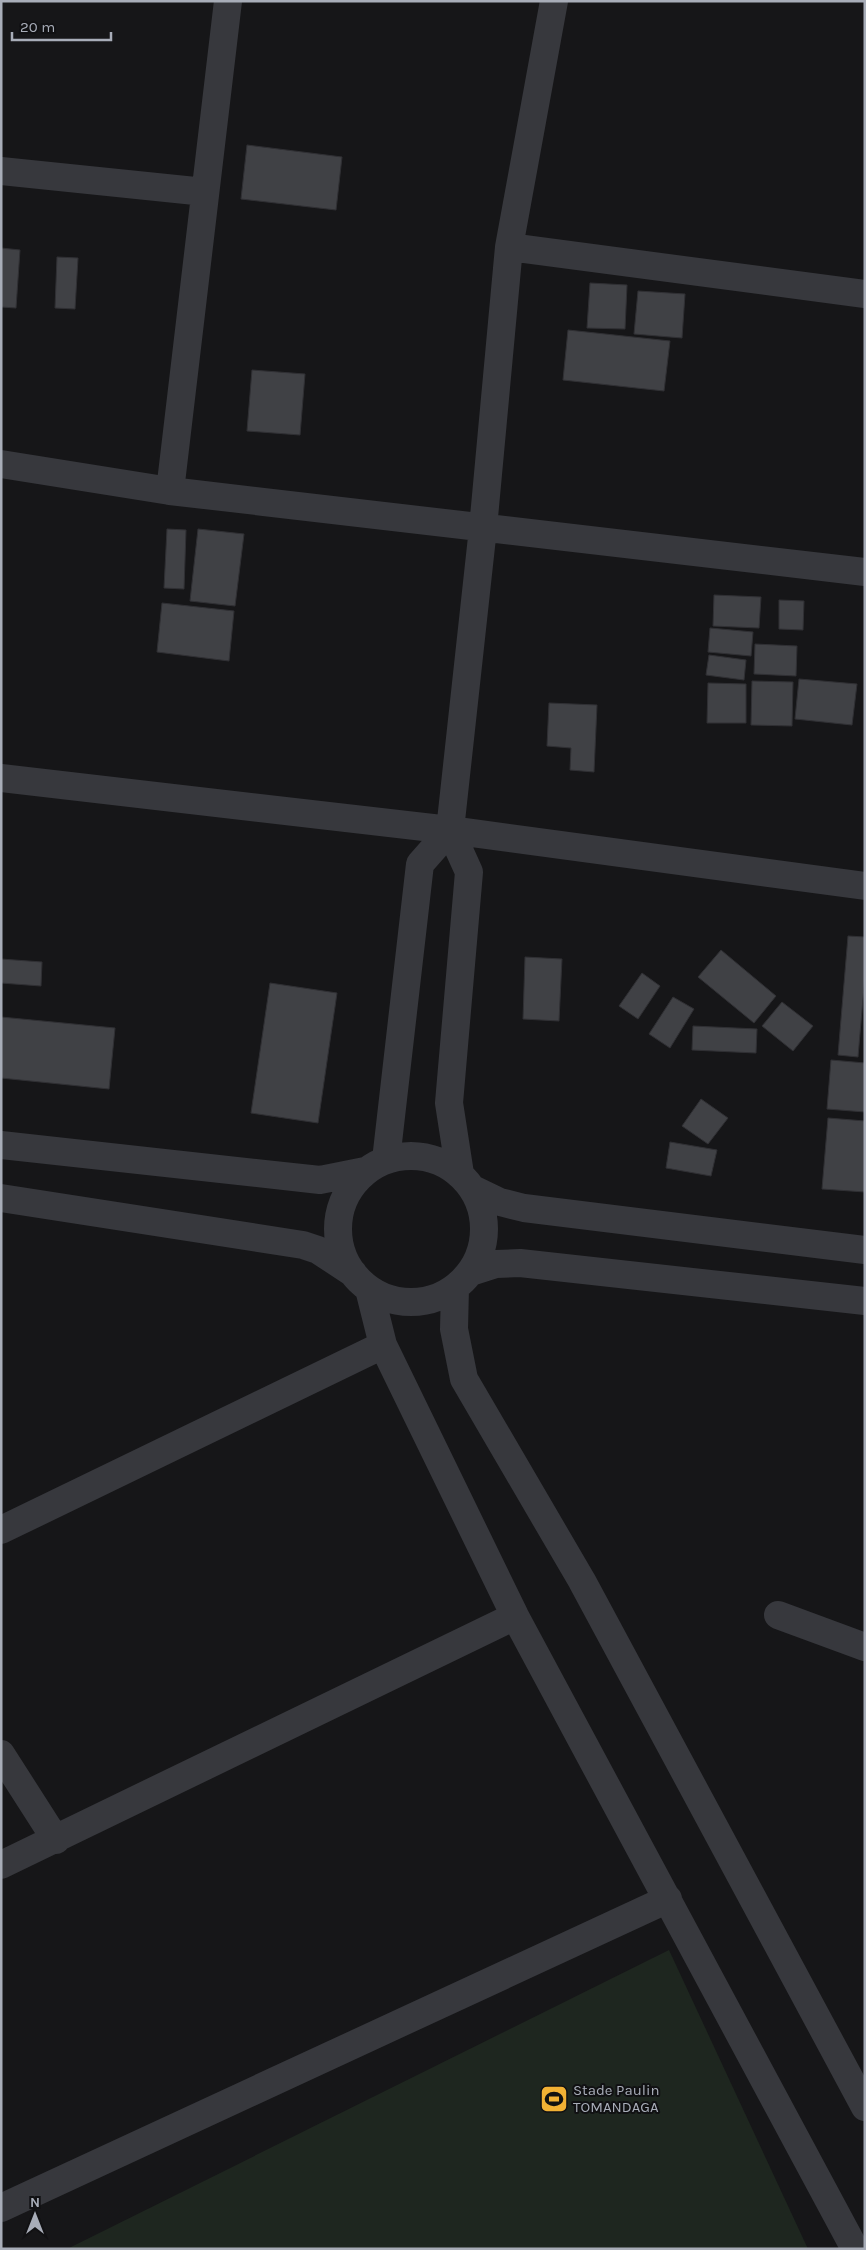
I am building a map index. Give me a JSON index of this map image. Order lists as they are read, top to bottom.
{
  "places": {
    "sports": ["Stade Paulin TOMANDAGA"]
  },
  "scale_bar": "20 m",
  "north": "top"
}
